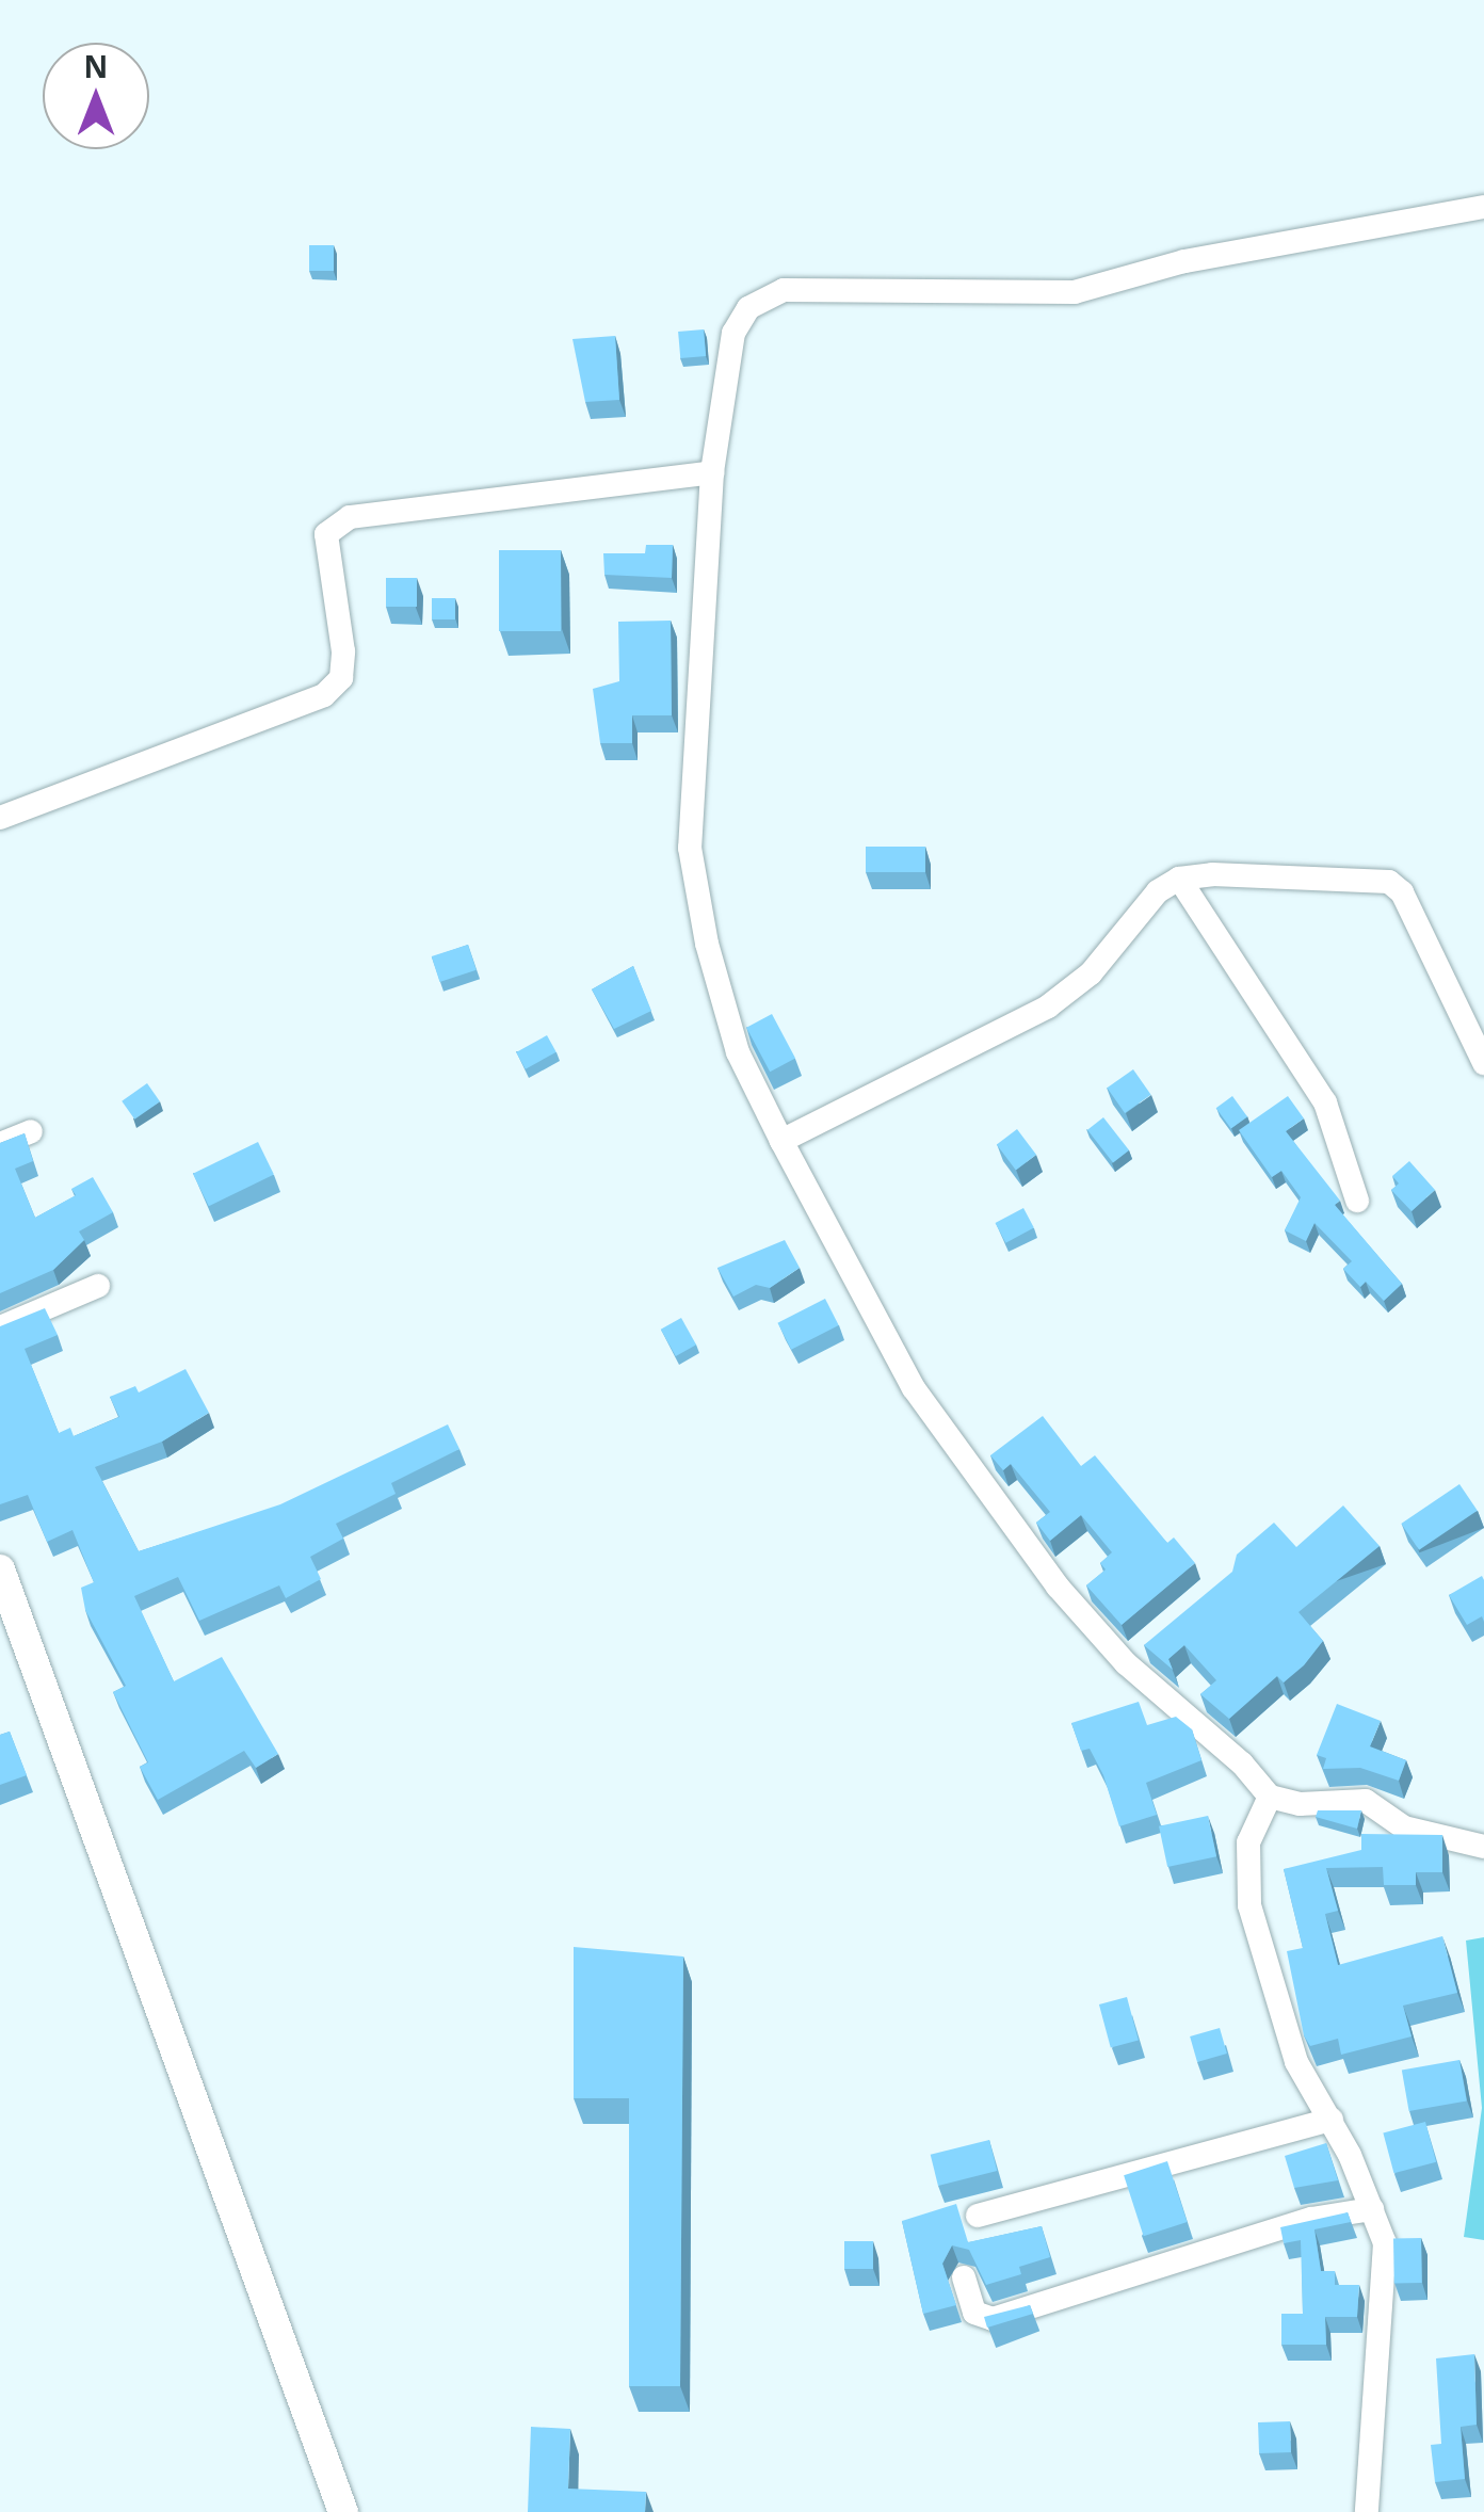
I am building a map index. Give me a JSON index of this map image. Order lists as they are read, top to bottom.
{
  "north": "top"
}
